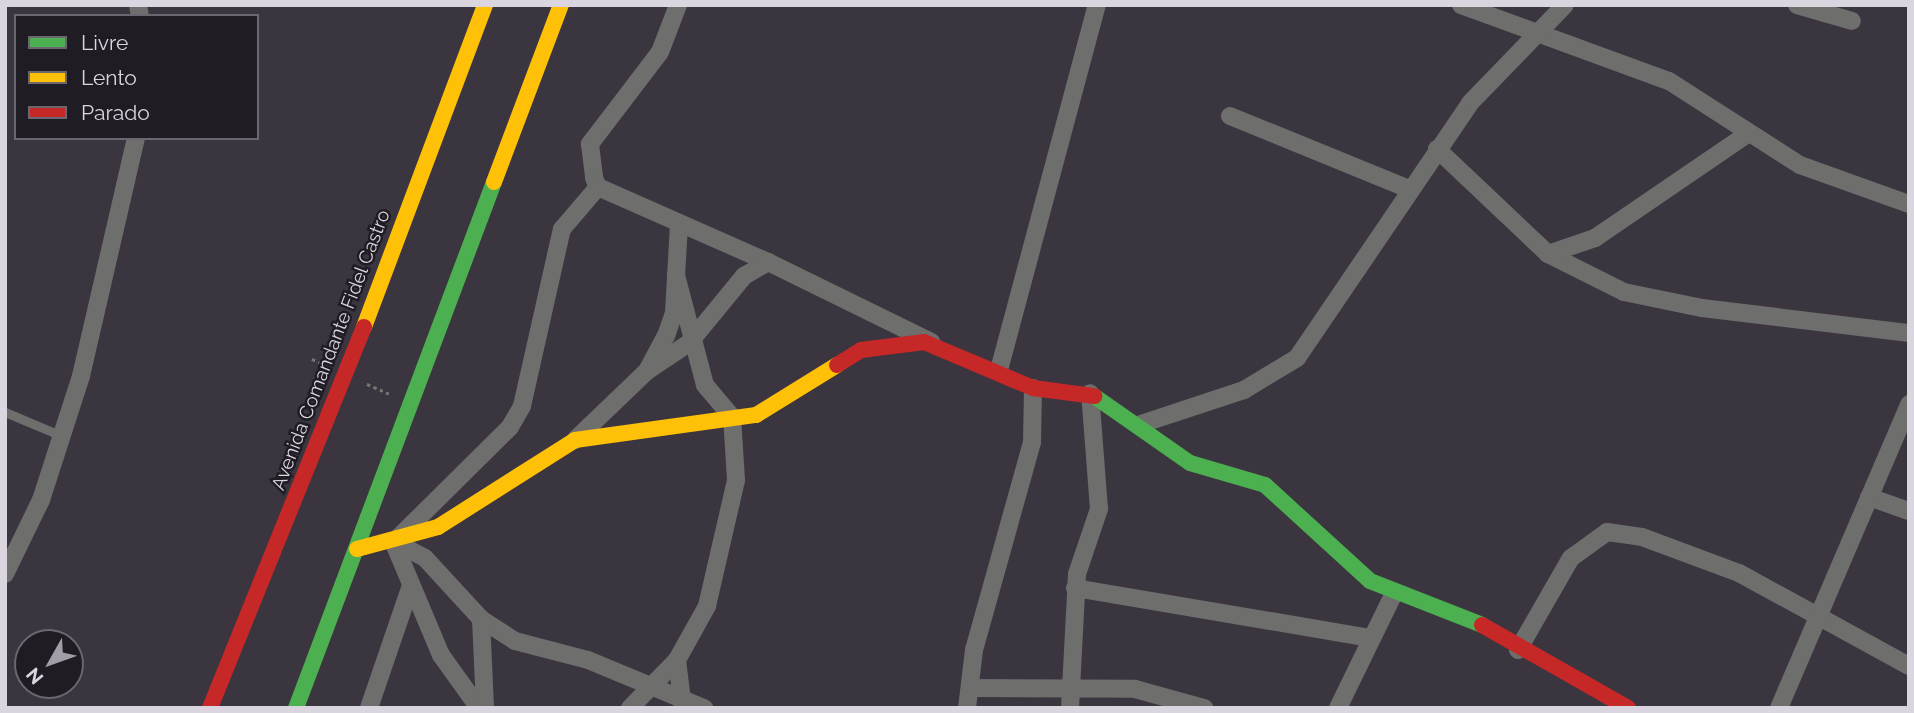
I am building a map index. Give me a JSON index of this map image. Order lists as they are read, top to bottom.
{
  "streets": {
    "main road": ["Avenida Comandante Fidel Castro"]
  },
  "legend": ["Livre", "Lento", "Parado"],
  "north": "bottom left"
}
